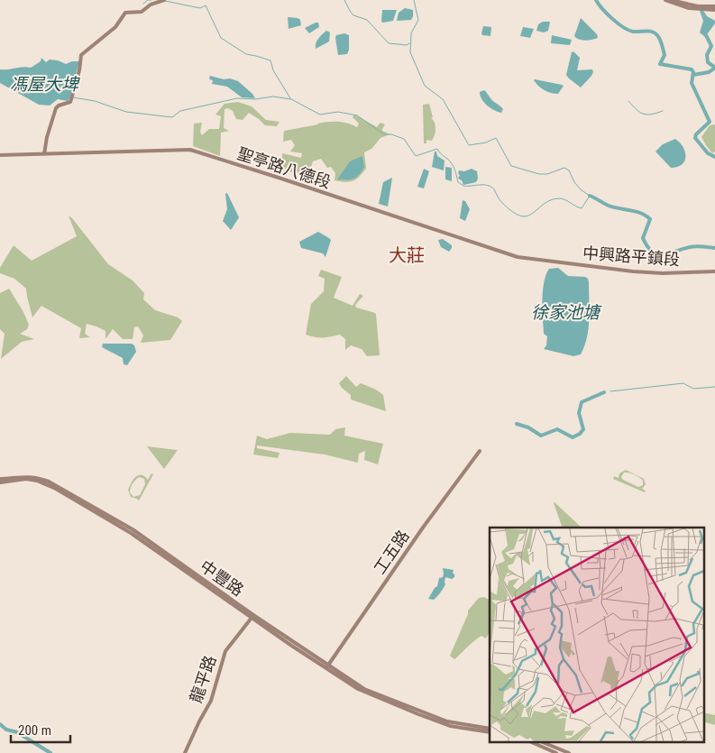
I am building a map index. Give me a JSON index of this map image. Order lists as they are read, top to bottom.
{
  "streets": {
    "street": [
      "聖亭路八德段",
      "中興路平鎮段",
      "工五路",
      "中豐路",
      "龍平路"
    ]
  },
  "crossings": [
    ["聖亭路八德段", "中興路平鎮段"],
    ["工五路", "中豐路"],
    ["中豐路", "龍平路"]
  ],
  "districts": ["大莊"],
  "water": ["馮屋大埤", "徐家池塘"],
  "scale_bar": "200 m"
}
